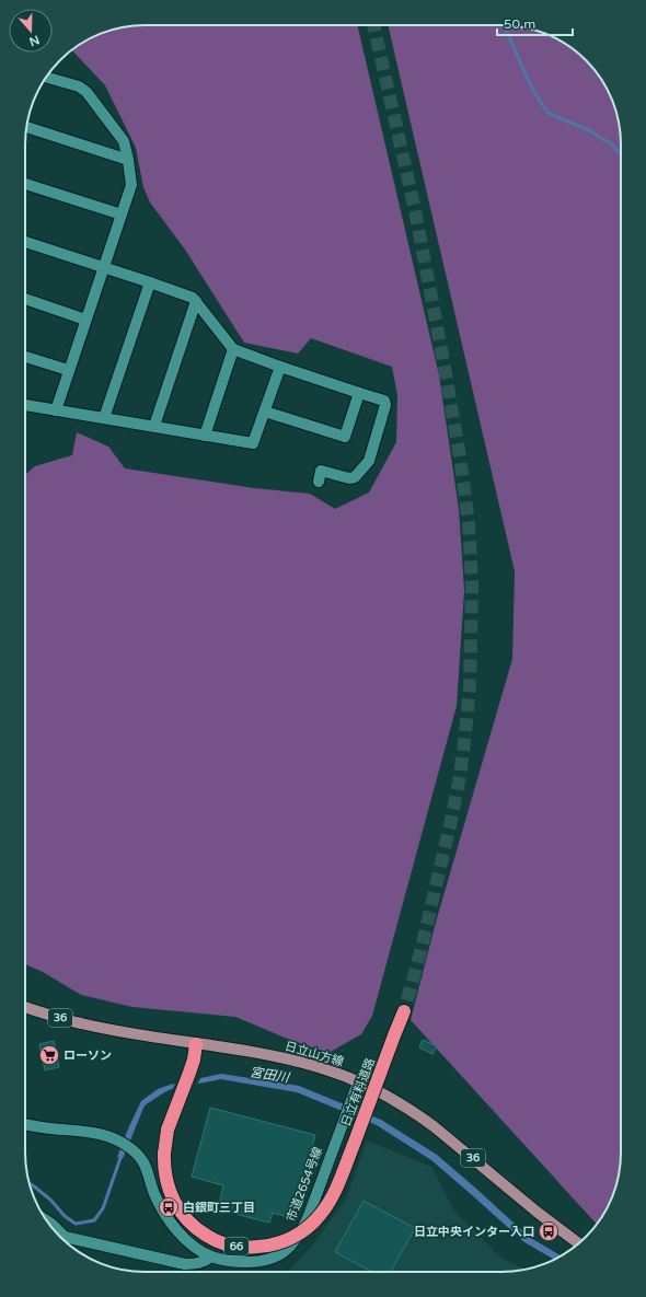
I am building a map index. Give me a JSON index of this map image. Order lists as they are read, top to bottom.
{
  "streets": {
    "highway": ["日立有料道路", "66"],
    "main road": ["36", "日立山方線"],
    "street": ["市道2654号線"]
  },
  "crossings": [
    ["日立山方線", "日立有料道路"],
    ["日立山方線", "市道2654号線"]
  ],
  "water": ["宮田川"],
  "places": {
    "supermarket": ["ローソン"],
    "bus stop": ["白銀町三丁目", "日立中央インター入口"]
  },
  "scale_bar": "50 m",
  "north": "bottom"
}
